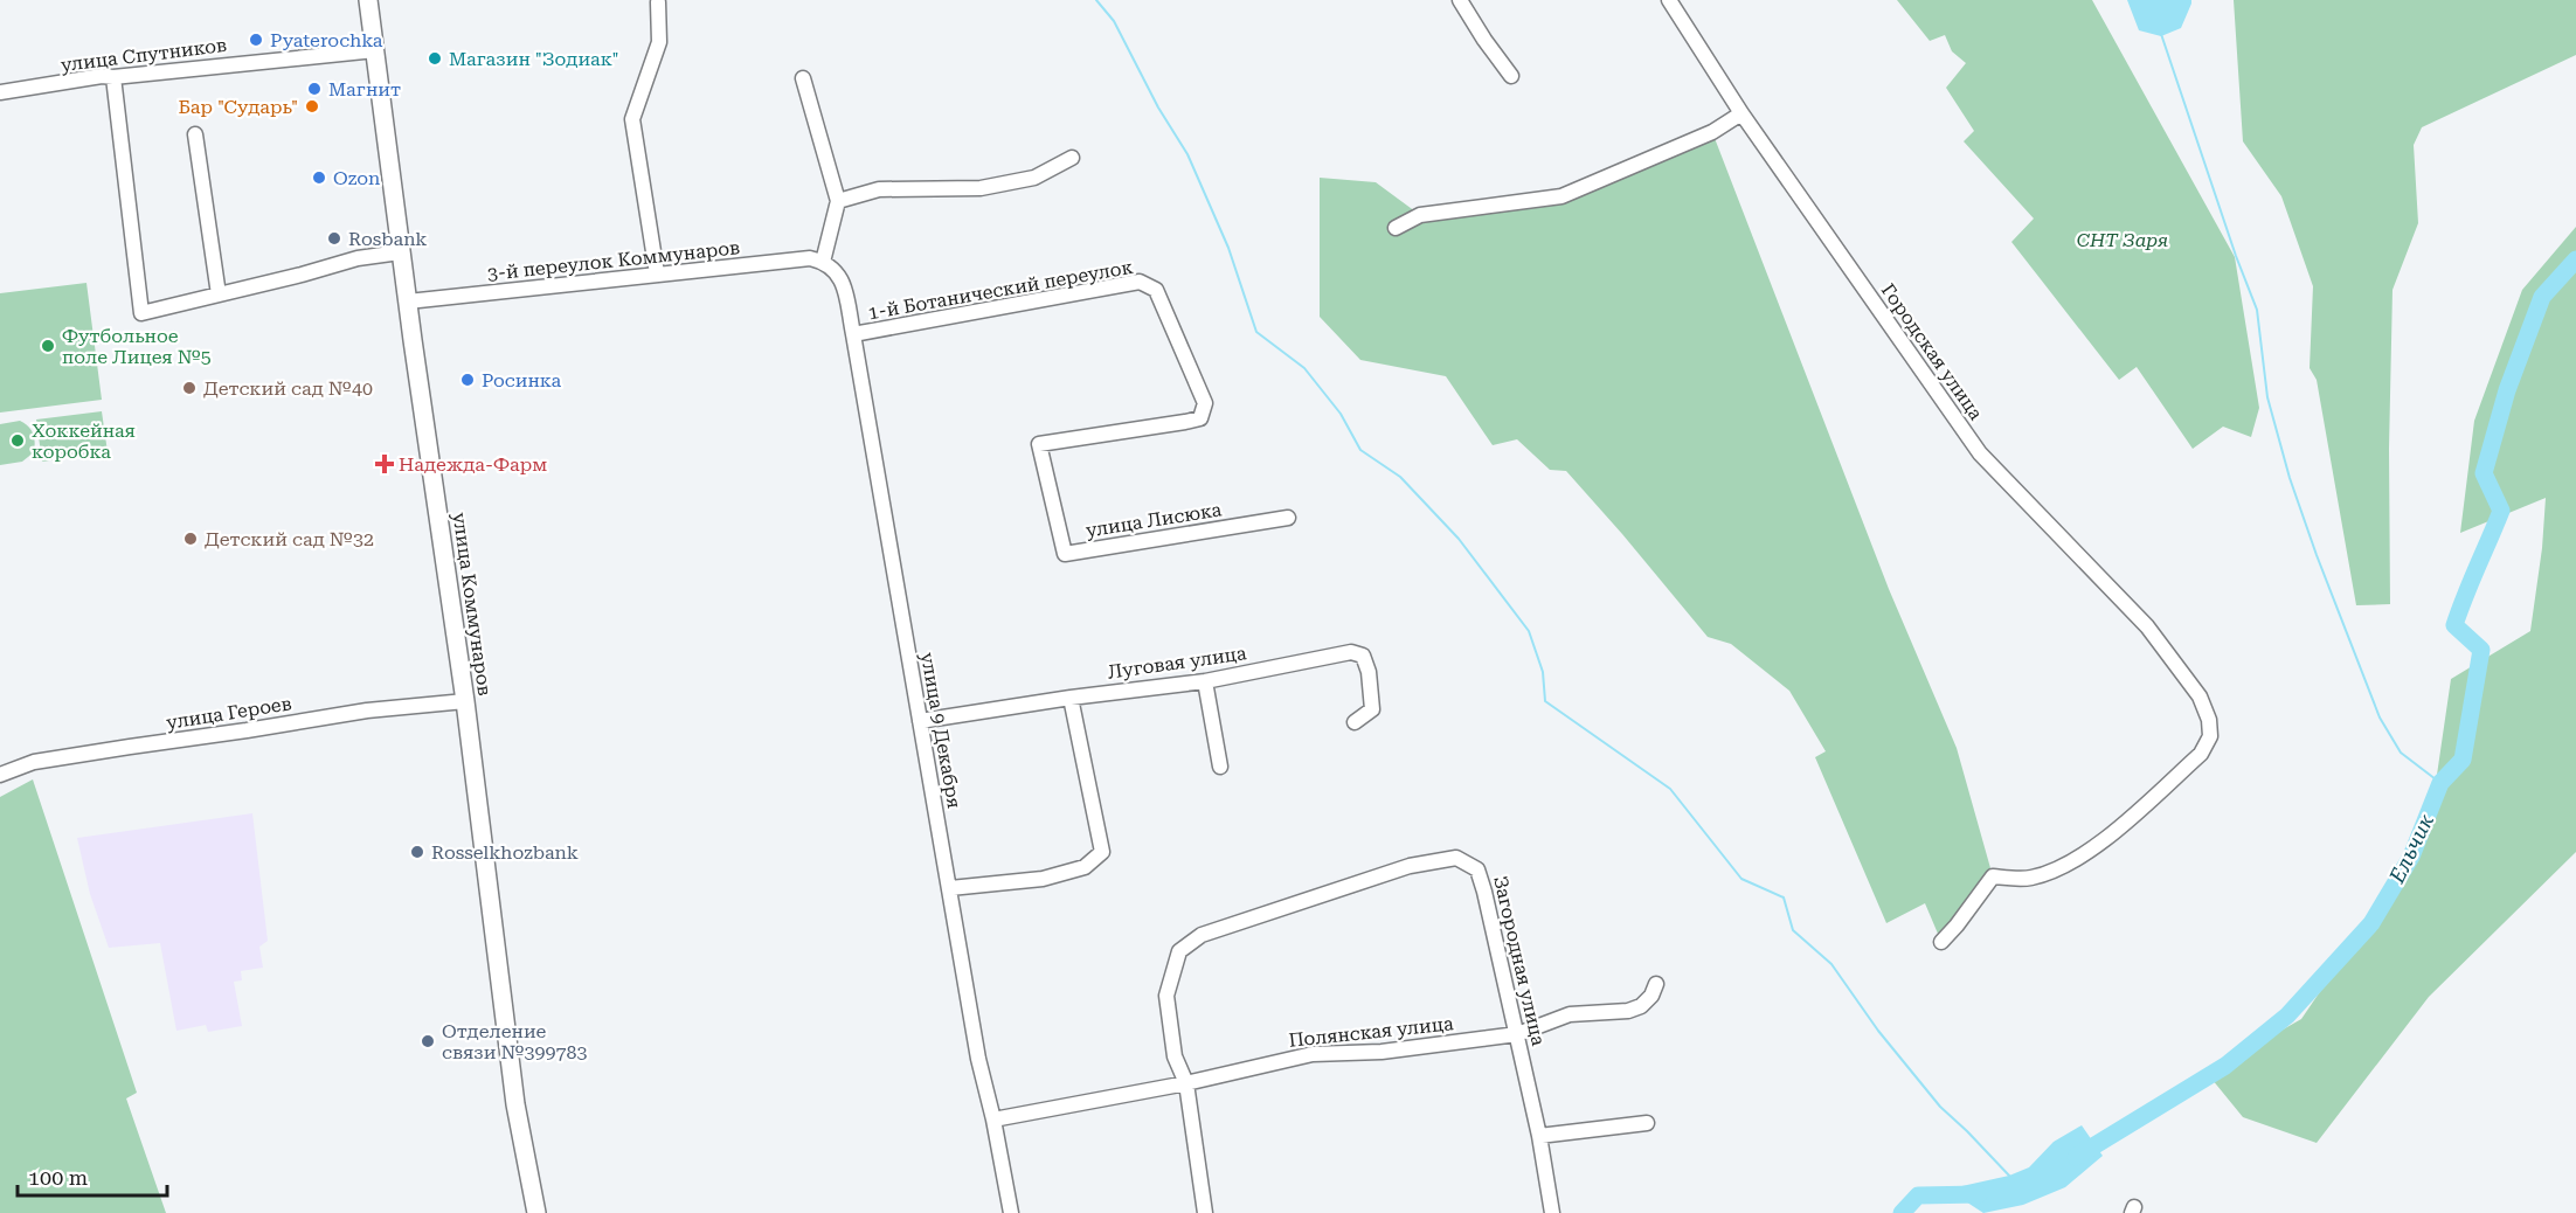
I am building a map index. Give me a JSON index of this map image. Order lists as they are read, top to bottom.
{
  "streets": {
    "main road": ["улица Коммунаров"],
    "street": [
      "улица Спутников",
      "3-й переулок Коммунаров",
      "1-й Ботанический переулок",
      "Городская улица",
      "улица Лисюка",
      "Луговая улица",
      "улица Героев",
      "улица 9 Декабря",
      "Загородная улица",
      "Полянская улица"
    ]
  },
  "crossings": [
    ["улица Спутников", "улица Коммунаров"],
    ["3-й переулок Коммунаров", "улица Коммунаров"],
    ["3-й переулок Коммунаров", "улица 9 Декабря"],
    ["1-й Ботанический переулок", "улица Лисюка"],
    ["1-й Ботанический переулок", "улица 9 Декабря"],
    ["улица Коммунаров", "улица Героев"],
    ["Луговая улица", "улица 9 Декабря"],
    ["улица 9 Декабря", "Полянская улица"],
    ["Загородная улица", "Полянская улица"]
  ],
  "water": ["Ельчик"],
  "parks": ["СНТ Заря"],
  "places": {
    "other": [
      "Pyaterochka",
      "Магазин \"Зодиак\"",
      "Магнит",
      "Бар \"Сударь\"",
      "Ozon",
      "Rosbank",
      "Футбольное поле Лицея №5",
      "Росинка",
      "Детский сад №40",
      "Хоккейная коробка",
      "Детский сад №32",
      "Rosselkhozbank",
      "Отделение связи №399783"
    ],
    "health": ["Надежда-Фарм"]
  },
  "scale_bar": "100 m"
}
